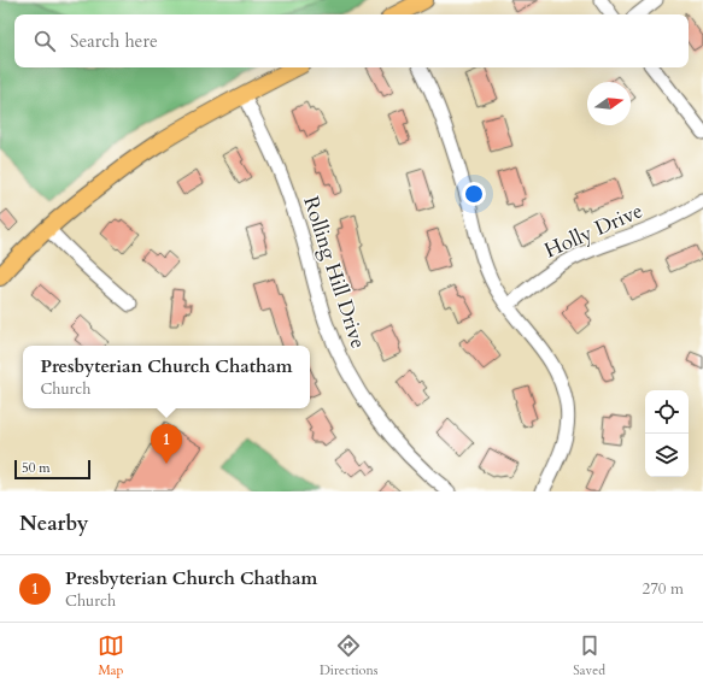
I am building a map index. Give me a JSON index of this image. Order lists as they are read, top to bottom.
{
  "streets": {
    "street": ["Holly Drive", "Rolling Hill Drive"]
  },
  "scale_bar": "50 m",
  "north": "right",
  "page": {
    "search": "Search here",
    "popup": ["Presbyterian Church Chatham", "Church"],
    "pins": "1",
    "scale": "50 m",
    "heading": "Nearby",
    "list": [
      {
        "mark": "1",
        "name": "Presbyterian Church Chatham",
        "note": "Church",
        "value": "270 m"
      }
    ],
    "nav": ["Map", "Directions", "Saved"]
  }
}
